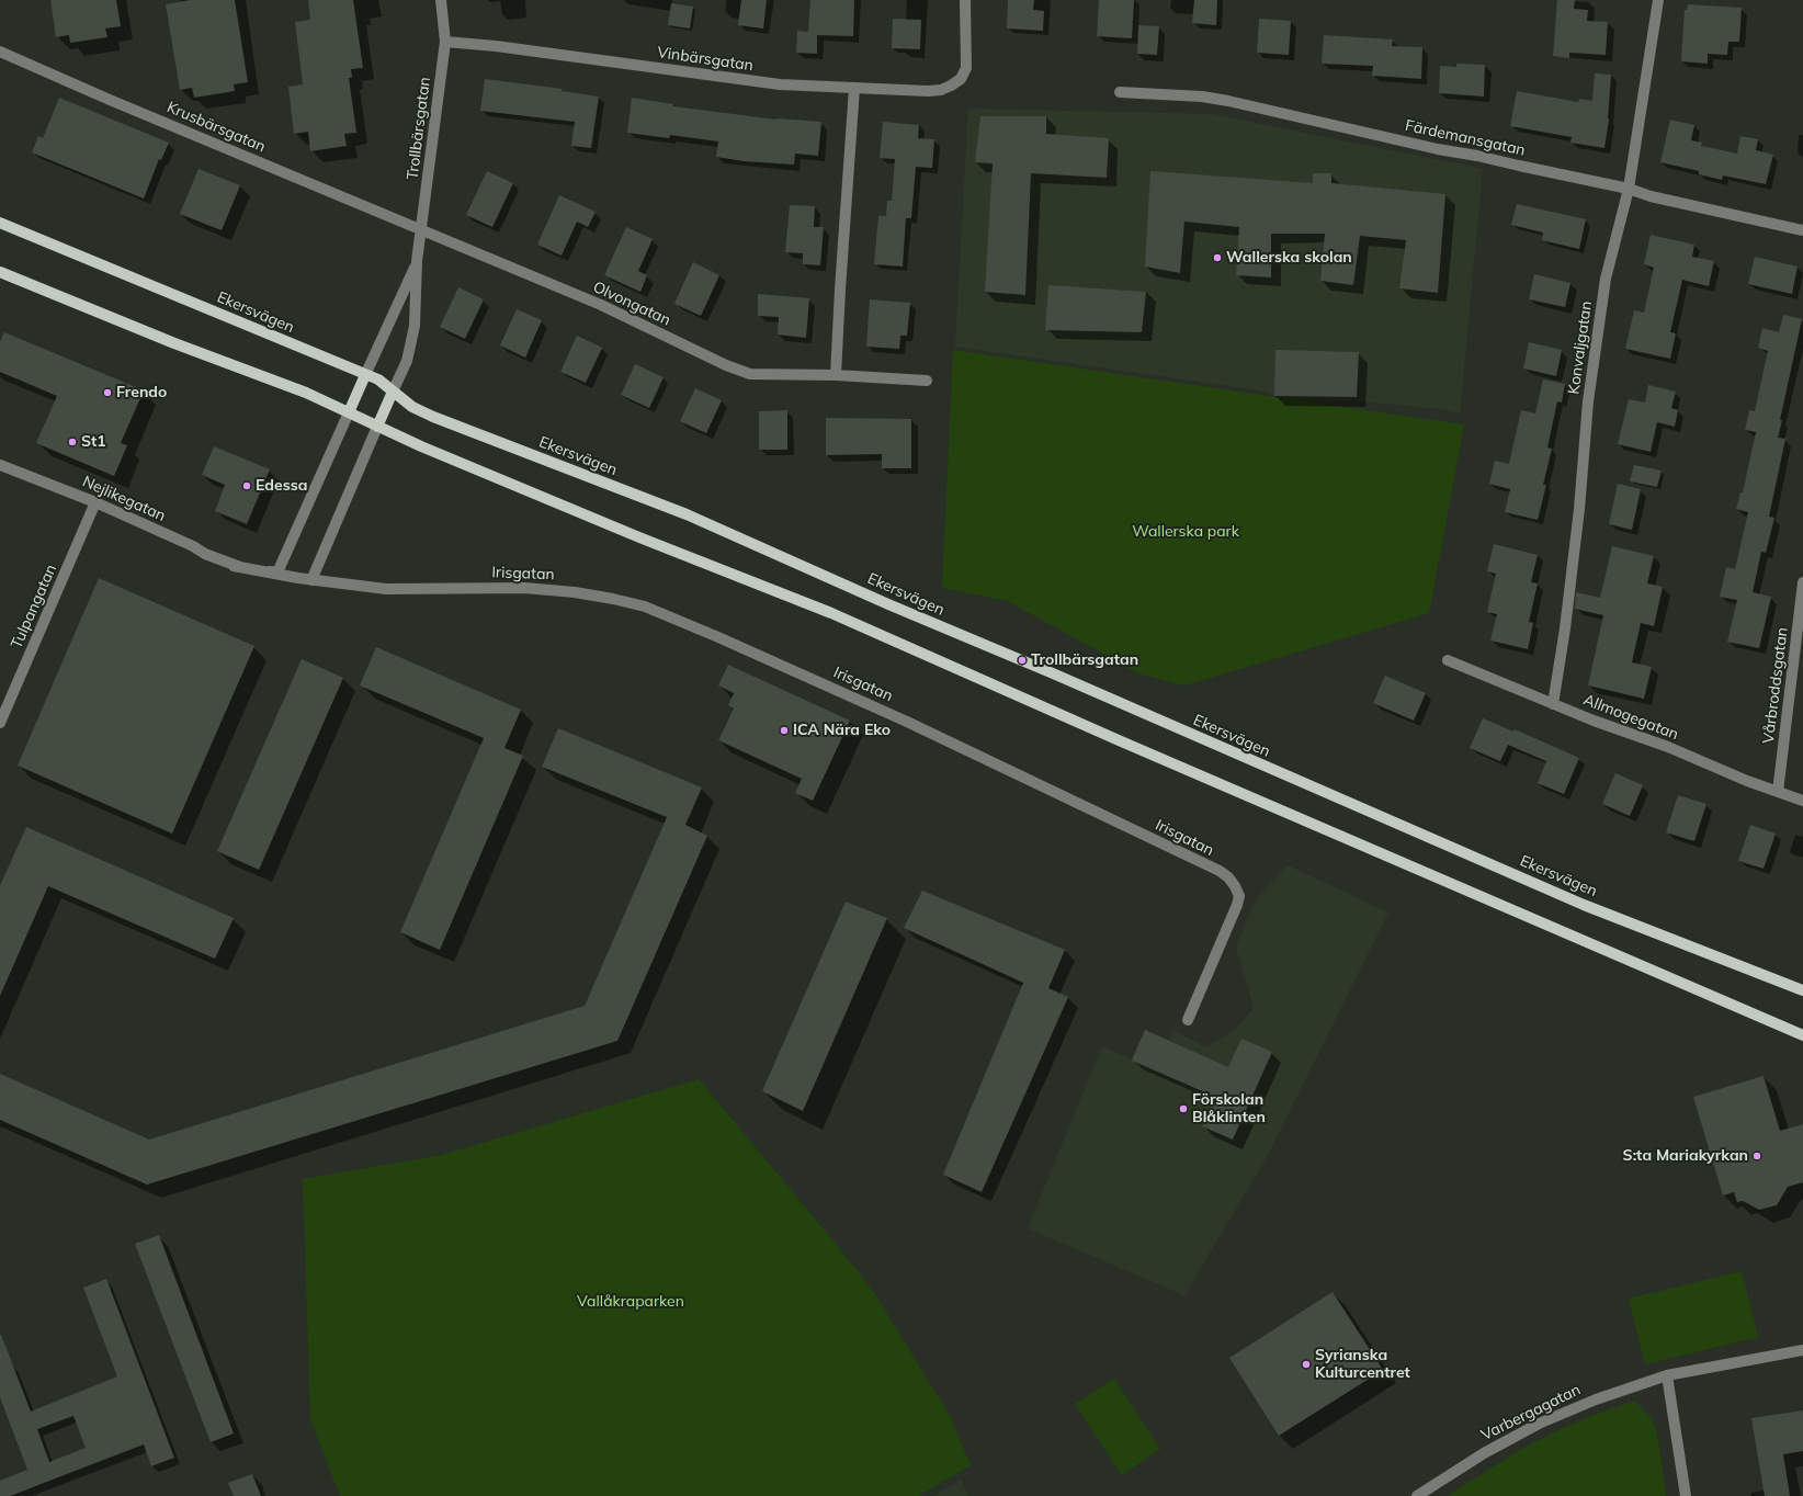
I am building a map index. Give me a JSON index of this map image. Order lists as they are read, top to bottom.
{
  "streets": {
    "main road": ["Ekersvägen"],
    "street": [
      "Vinbärsgatan",
      "Krusbärsgatan",
      "Trollbärsgatan",
      "Färdemansgatan",
      "Olvongatan",
      "Konvaljgatan",
      "Nejlikegatan",
      "Irisgatan",
      "Tulpangatan",
      "Vårbroddsgatan",
      "Allmogegatan",
      "Varbergagatan"
    ]
  },
  "crossings": [
    ["Vinbärsgatan", "Trollbärsgatan"],
    ["Krusbärsgatan", "Trollbärsgatan"],
    ["Krusbärsgatan", "Olvongatan"],
    ["Trollbärsgatan", "Olvongatan"],
    ["Trollbärsgatan", "Ekersvägen"],
    ["Färdemansgatan", "Konvaljgatan"],
    ["Konvaljgatan", "Allmogegatan"],
    ["Nejlikegatan", "Irisgatan"],
    ["Nejlikegatan", "Tulpangatan"],
    ["Vårbroddsgatan", "Allmogegatan"]
  ],
  "parks": ["Wallerska park", "Vallåkraparken"],
  "places": [
    "Wallerska skolan",
    "Frendo",
    "St1",
    "Edessa",
    "Trollbärsgatan",
    "ICA Nära Eko",
    "Förskolan Blåklinten",
    "S:ta Mariakyrkan",
    "Syrianska Kulturcentret"
  ]
}
